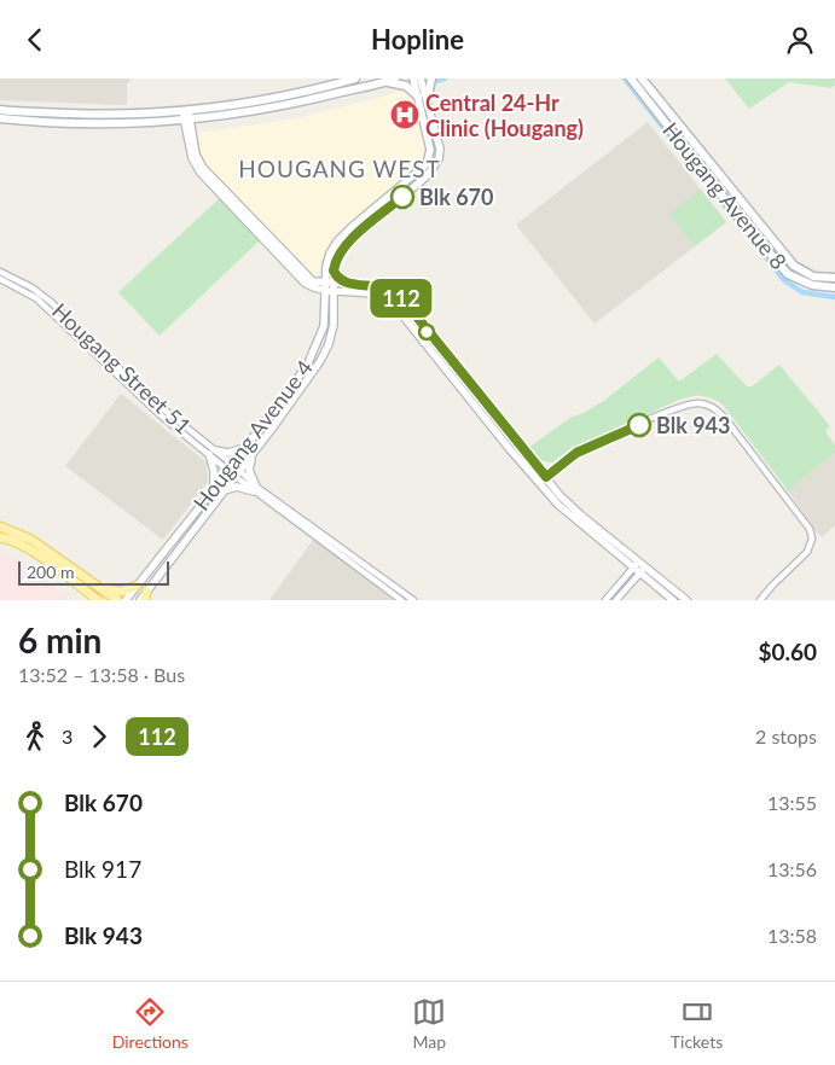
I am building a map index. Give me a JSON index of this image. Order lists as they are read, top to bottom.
{
  "streets": {
    "main road": ["Hougang Avenue 8"],
    "street": ["Hougang Street 51", "Hougang Avenue 4"]
  },
  "crossings": [
    ["Hougang Street 51", "Hougang Avenue 4"]
  ],
  "districts": ["HOUGANG WEST"],
  "places": {
    "hospital": ["Central 24-Hr Clinic (Hougang)"],
    "other": ["Blk 670", "Blk 943"]
  },
  "lines": ["bus line 112"],
  "scale_bar": "200 m",
  "page": {
    "header": "Hopline",
    "on_map": "112",
    "scale": "200 m",
    "heading": ["6 min", "13:52 – 13:58 · Bus", "$0.60"],
    "legs": ["3", "112", "2 stops"],
    "list": [
      {
        "name": "Blk 670",
        "value": "13:55"
      },
      {
        "name": "Blk 917",
        "value": "13:56"
      },
      {
        "name": "Blk 943",
        "value": "13:58"
      }
    ],
    "tabs": ["Directions", "Map", "Tickets"]
  }
}
